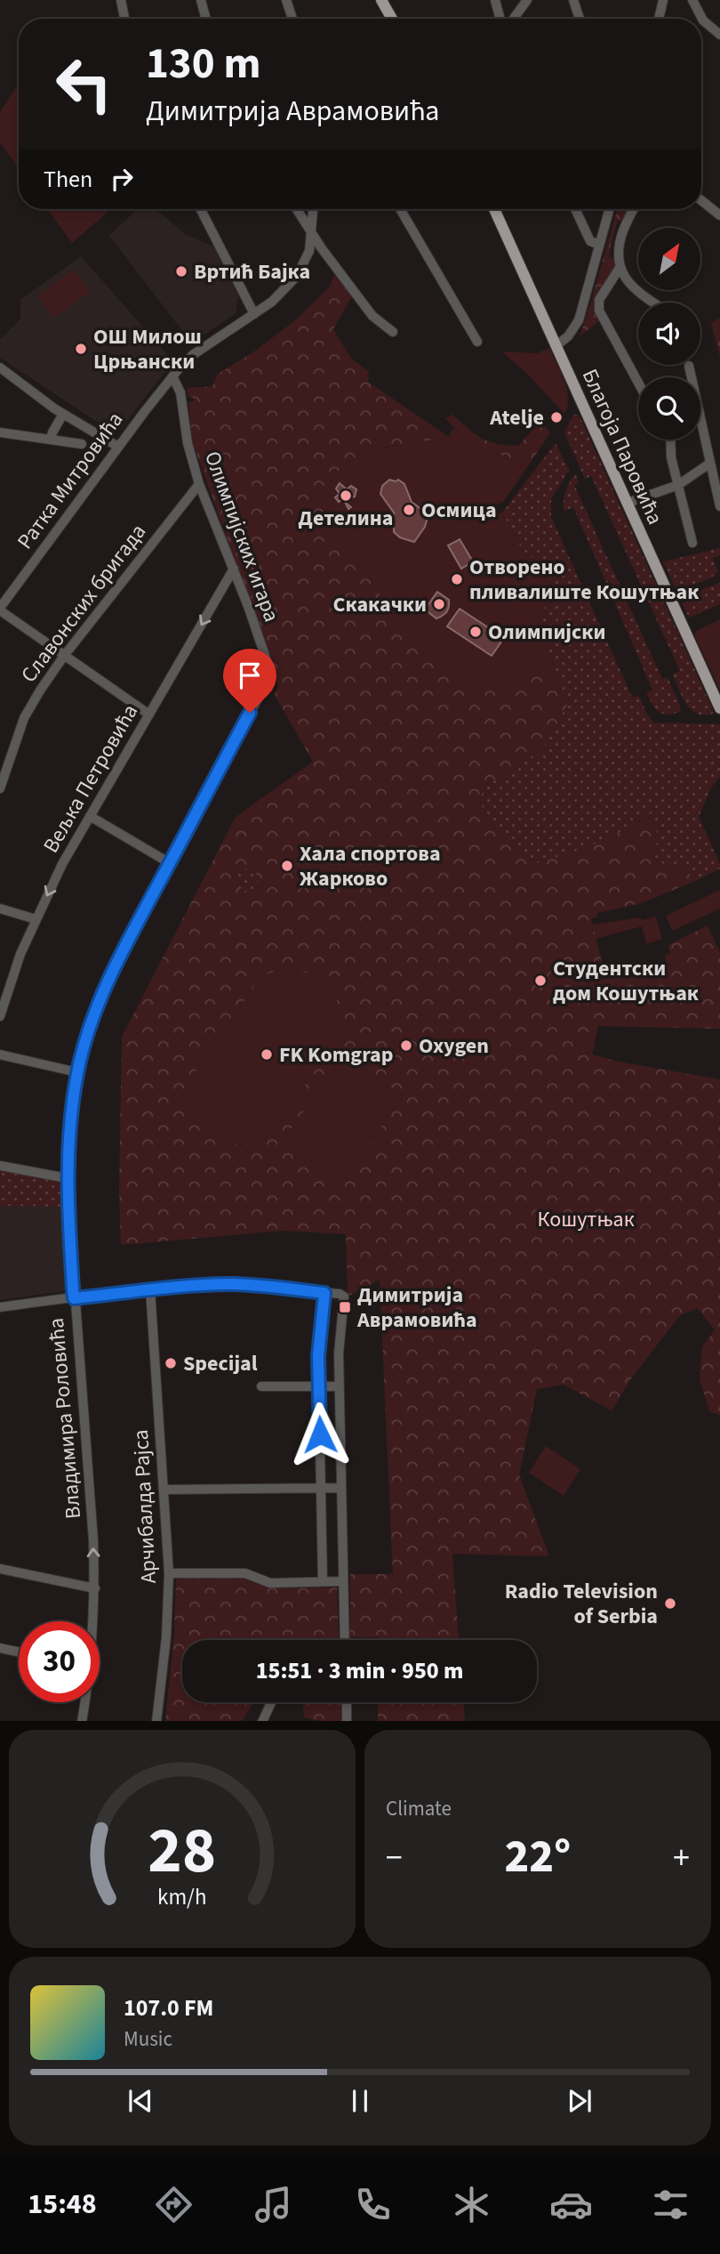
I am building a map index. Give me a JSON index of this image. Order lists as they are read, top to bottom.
{
  "streets": {
    "main road": ["Благоја Паровића"],
    "street": [
      "Ратка Митровића",
      "Олимпијских игара",
      "Славонских бригада",
      "Вељка Петровића",
      "Владимира Роловића",
      "Арчибалда Рајса"
    ]
  },
  "crossings": [
    ["Ратка Митровића", "Олимпијских игара"],
    ["Олимпијских игара", "Славонских бригада"],
    ["Олимпијских игара", "Вељка Петровића"],
    ["Олимпијских игара", "Владимира Роловића"]
  ],
  "one_way": ["Вељка Петровића"],
  "parks": ["Кошутњак"],
  "places": {
    "other": [
      "Вртић Бајка",
      "ОШ Милош Црњански",
      "Atelje",
      "Детелина",
      "Осмица",
      "Отворено пливалиште Кошутњак",
      "Скакачки",
      "Олимпијски",
      "Хала спортова Жарково",
      "Студентски дом Кошутњак",
      "Oxygen",
      "FK Komgrap",
      "Specijal",
      "Radio Television of Serbia"
    ],
    "transit": ["Димитрија Аврамовића"]
  },
  "north": "top right",
  "page": {
    "turn": ["130 m", "Димитрија Аврамовића"],
    "then": "Then",
    "limit": "30",
    "trip": "15:51 · 3 min · 950 m",
    "tile": "Climate",
    "heat": ["−", "22°", "+"],
    "song": ["107.0 FM", "Music"],
    "tabs": "15:48",
    "gauge": ["28", "km/h"]
  }
}
